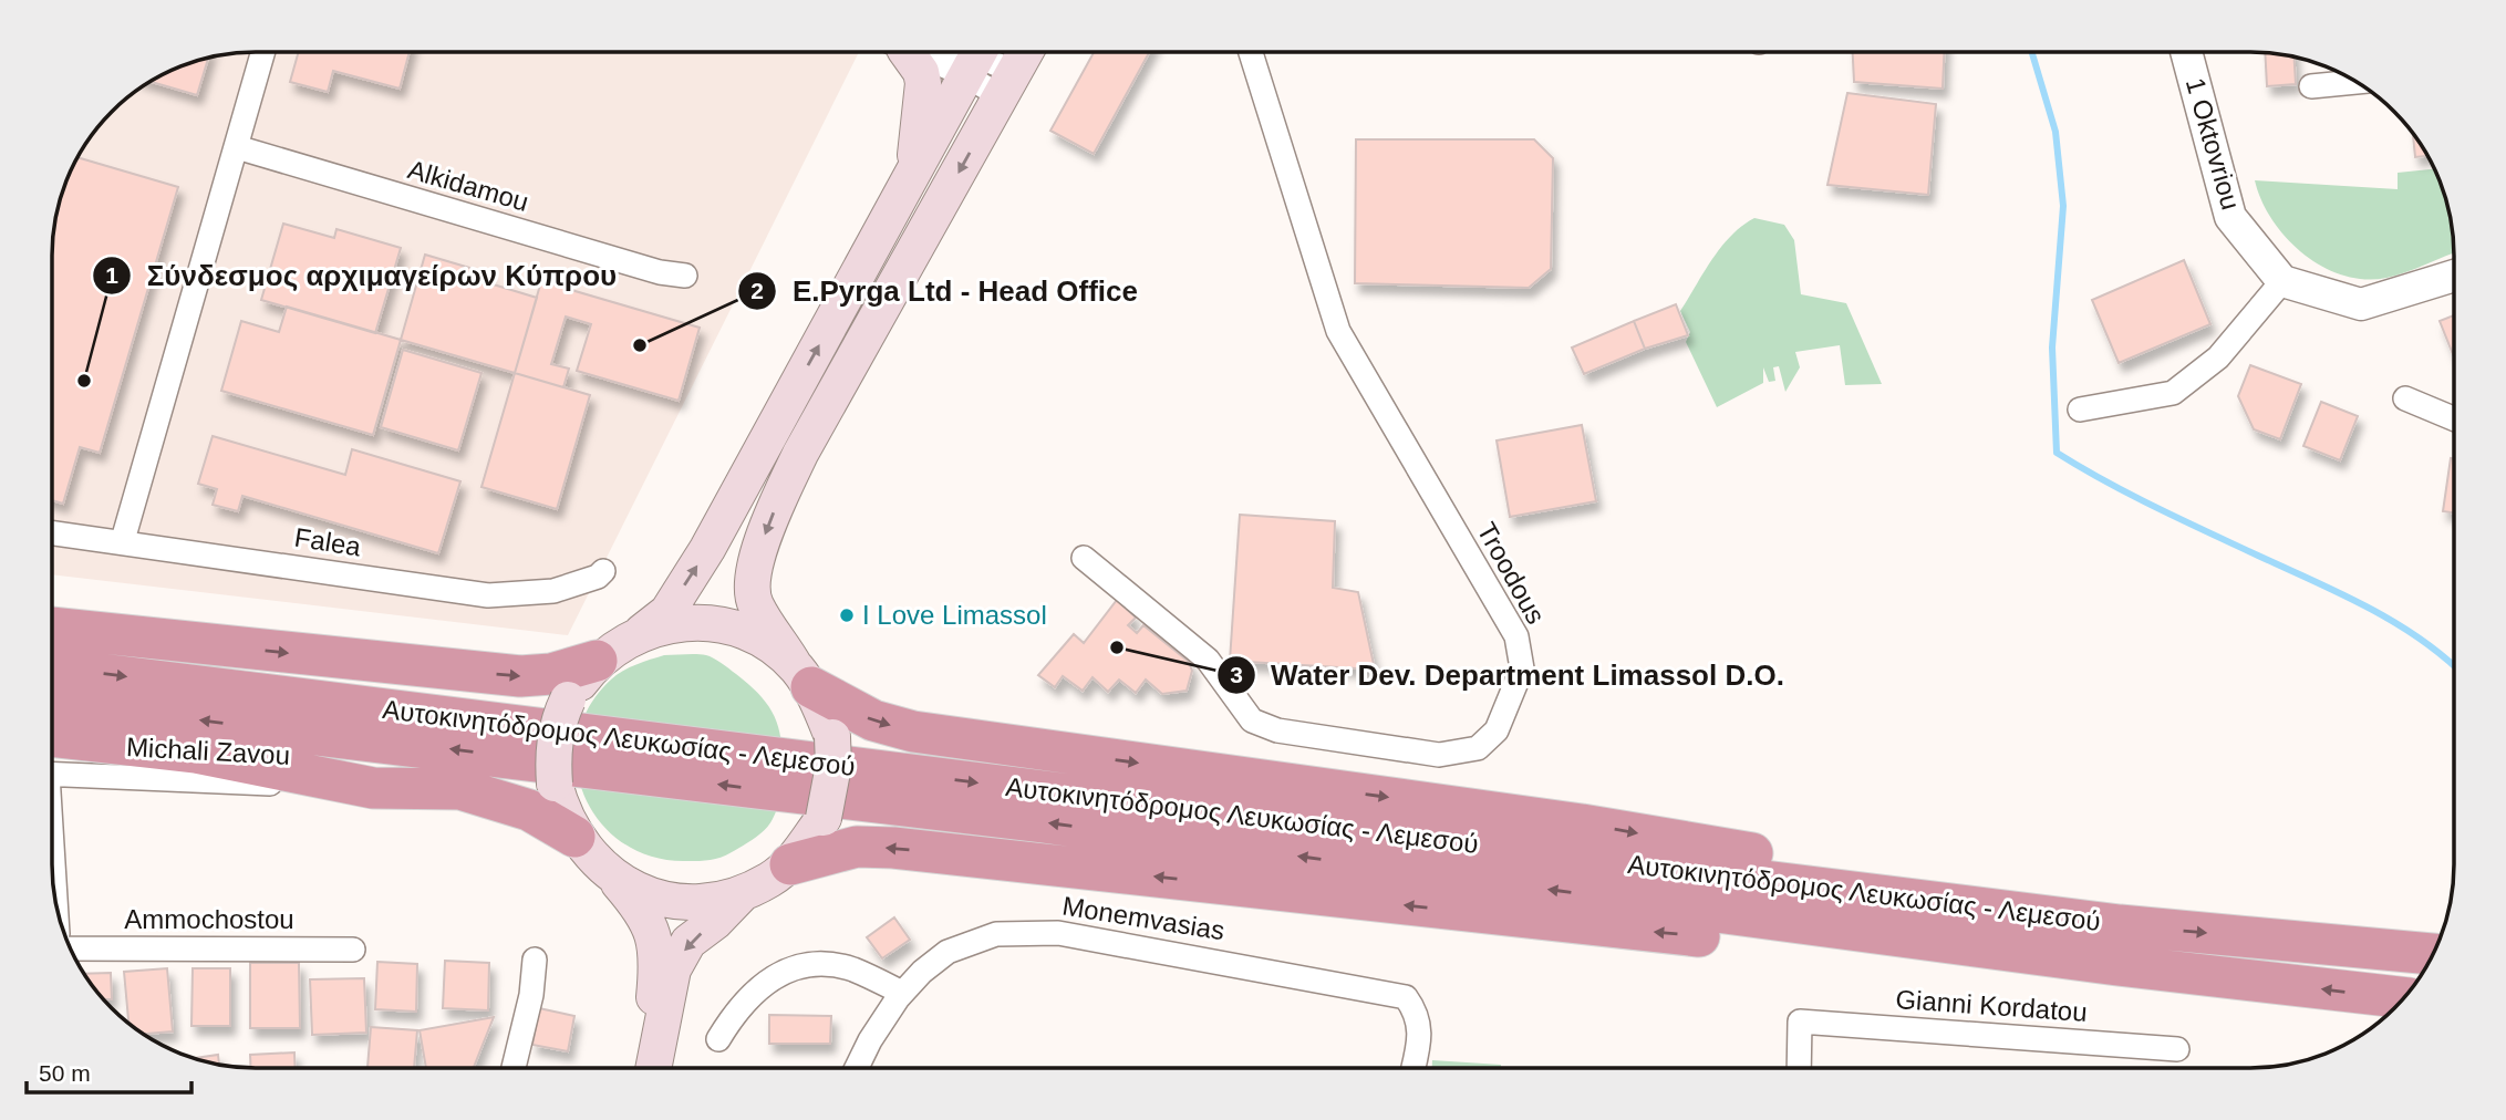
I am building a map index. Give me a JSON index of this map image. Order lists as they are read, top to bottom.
{
  "streets": {
    "highway": ["Αυτοκινητόδρομος Λευκωσίας - Λεμεσού"],
    "street": [
      "1 Oktovriou",
      "Alkidamou",
      "Falea",
      "Troodous",
      "Michali Zavou",
      "Monemvasias",
      "Ammochostou",
      "Gianni Kordatou"
    ]
  },
  "places": [
    "E.Pyrga Ltd - Head Office",
    "Σύνδεσμος αρχιμαγείρων Κύπρου",
    "I Love Limassol",
    "Water Dev. Department Limassol D.O."
  ],
  "scale_bar": "50 m"
}
